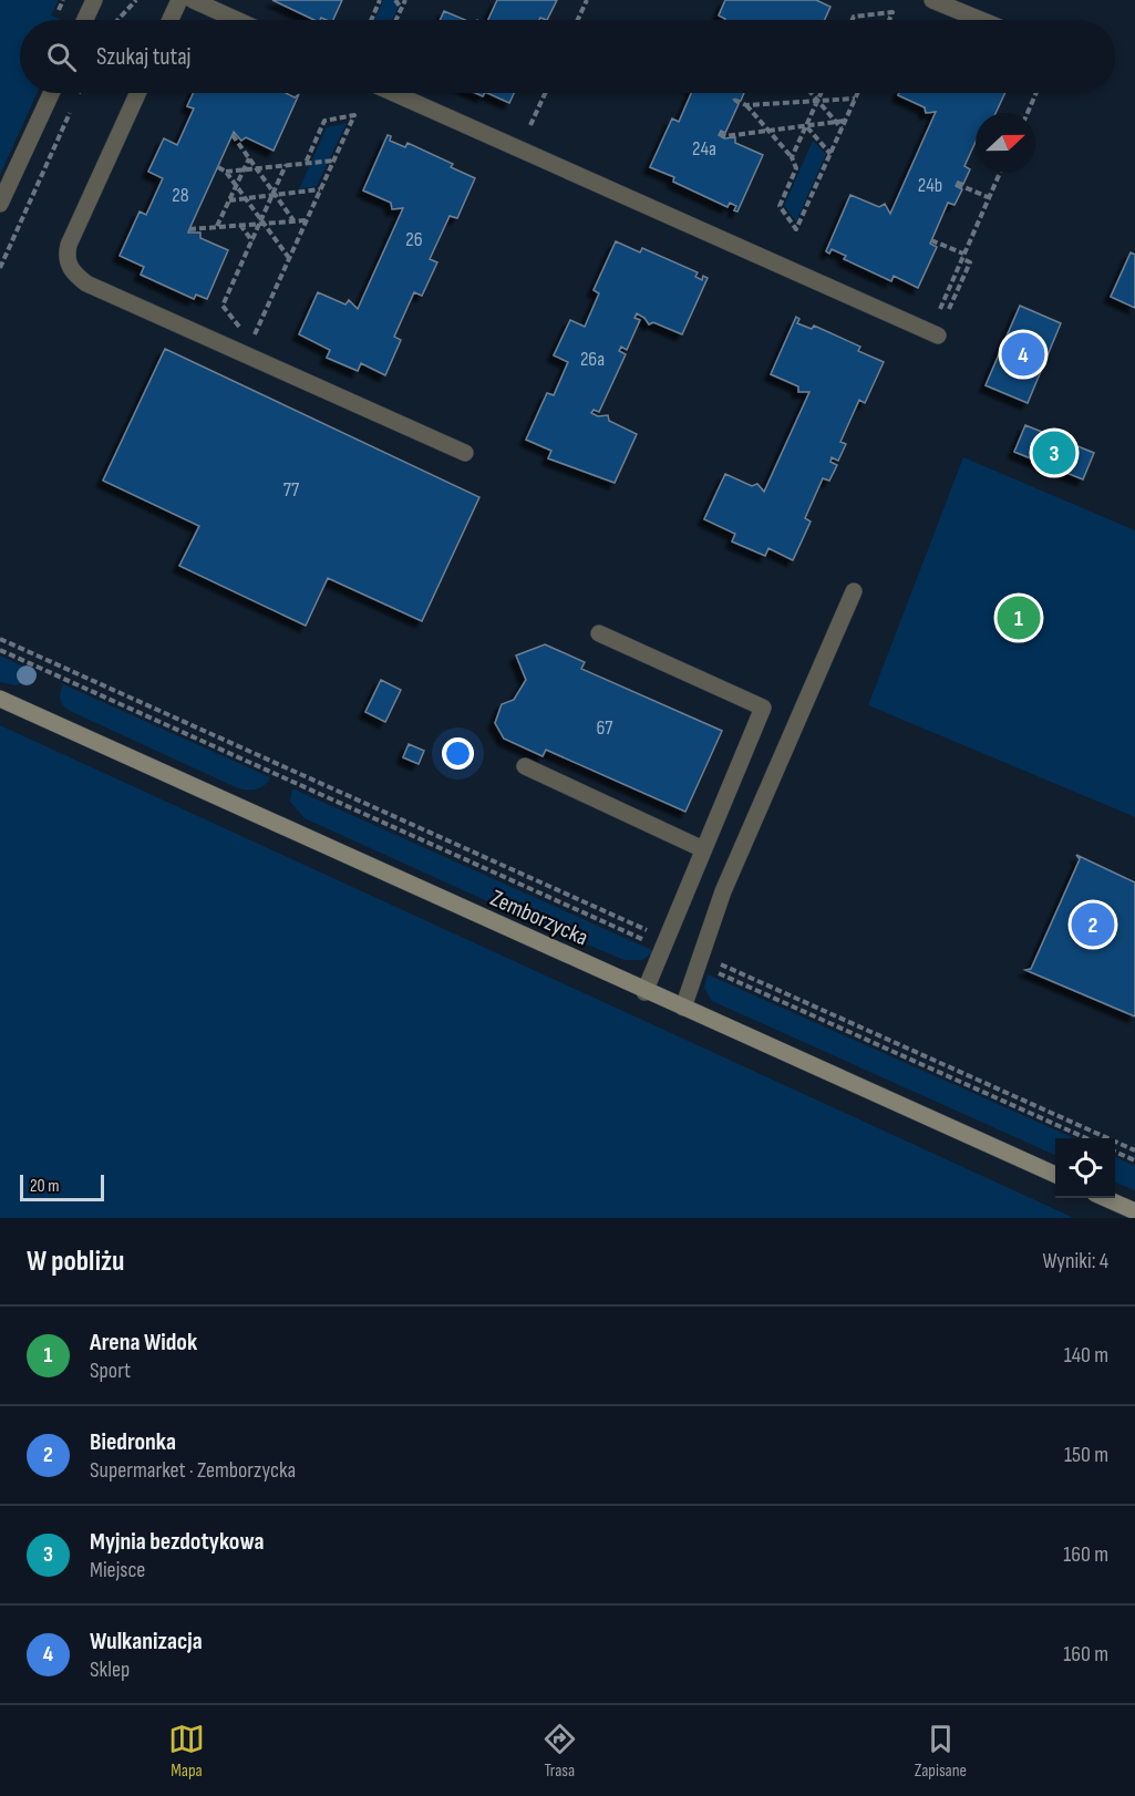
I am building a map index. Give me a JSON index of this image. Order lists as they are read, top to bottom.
{
  "streets": {
    "street": ["Zemborzycka"]
  },
  "house_numbers": [
    "24a",
    "24b",
    "28",
    "26",
    "26a",
    "77",
    "67"
  ],
  "scale_bar": "20 m",
  "north": "right",
  "page": {
    "search": "Szukaj tutaj",
    "pins": [
      "4",
      "3",
      "1",
      "2"
    ],
    "scale": "20 m",
    "heading": ["W pobliżu", "Wyniki: 4"],
    "list": [
      {
        "mark": "1",
        "name": "Arena Widok",
        "note": "Sport",
        "value": "140 m"
      },
      {
        "mark": "2",
        "name": "Biedronka",
        "note": "Supermarket · Zemborzycka",
        "value": "150 m"
      },
      {
        "mark": "3",
        "name": "Myjnia bezdotykowa",
        "note": "Miejsce",
        "value": "160 m"
      },
      {
        "mark": "4",
        "name": "Wulkanizacja",
        "note": "Sklep",
        "value": "160 m"
      }
    ],
    "nav": ["Mapa", "Trasa", "Zapisane"]
  }
}
